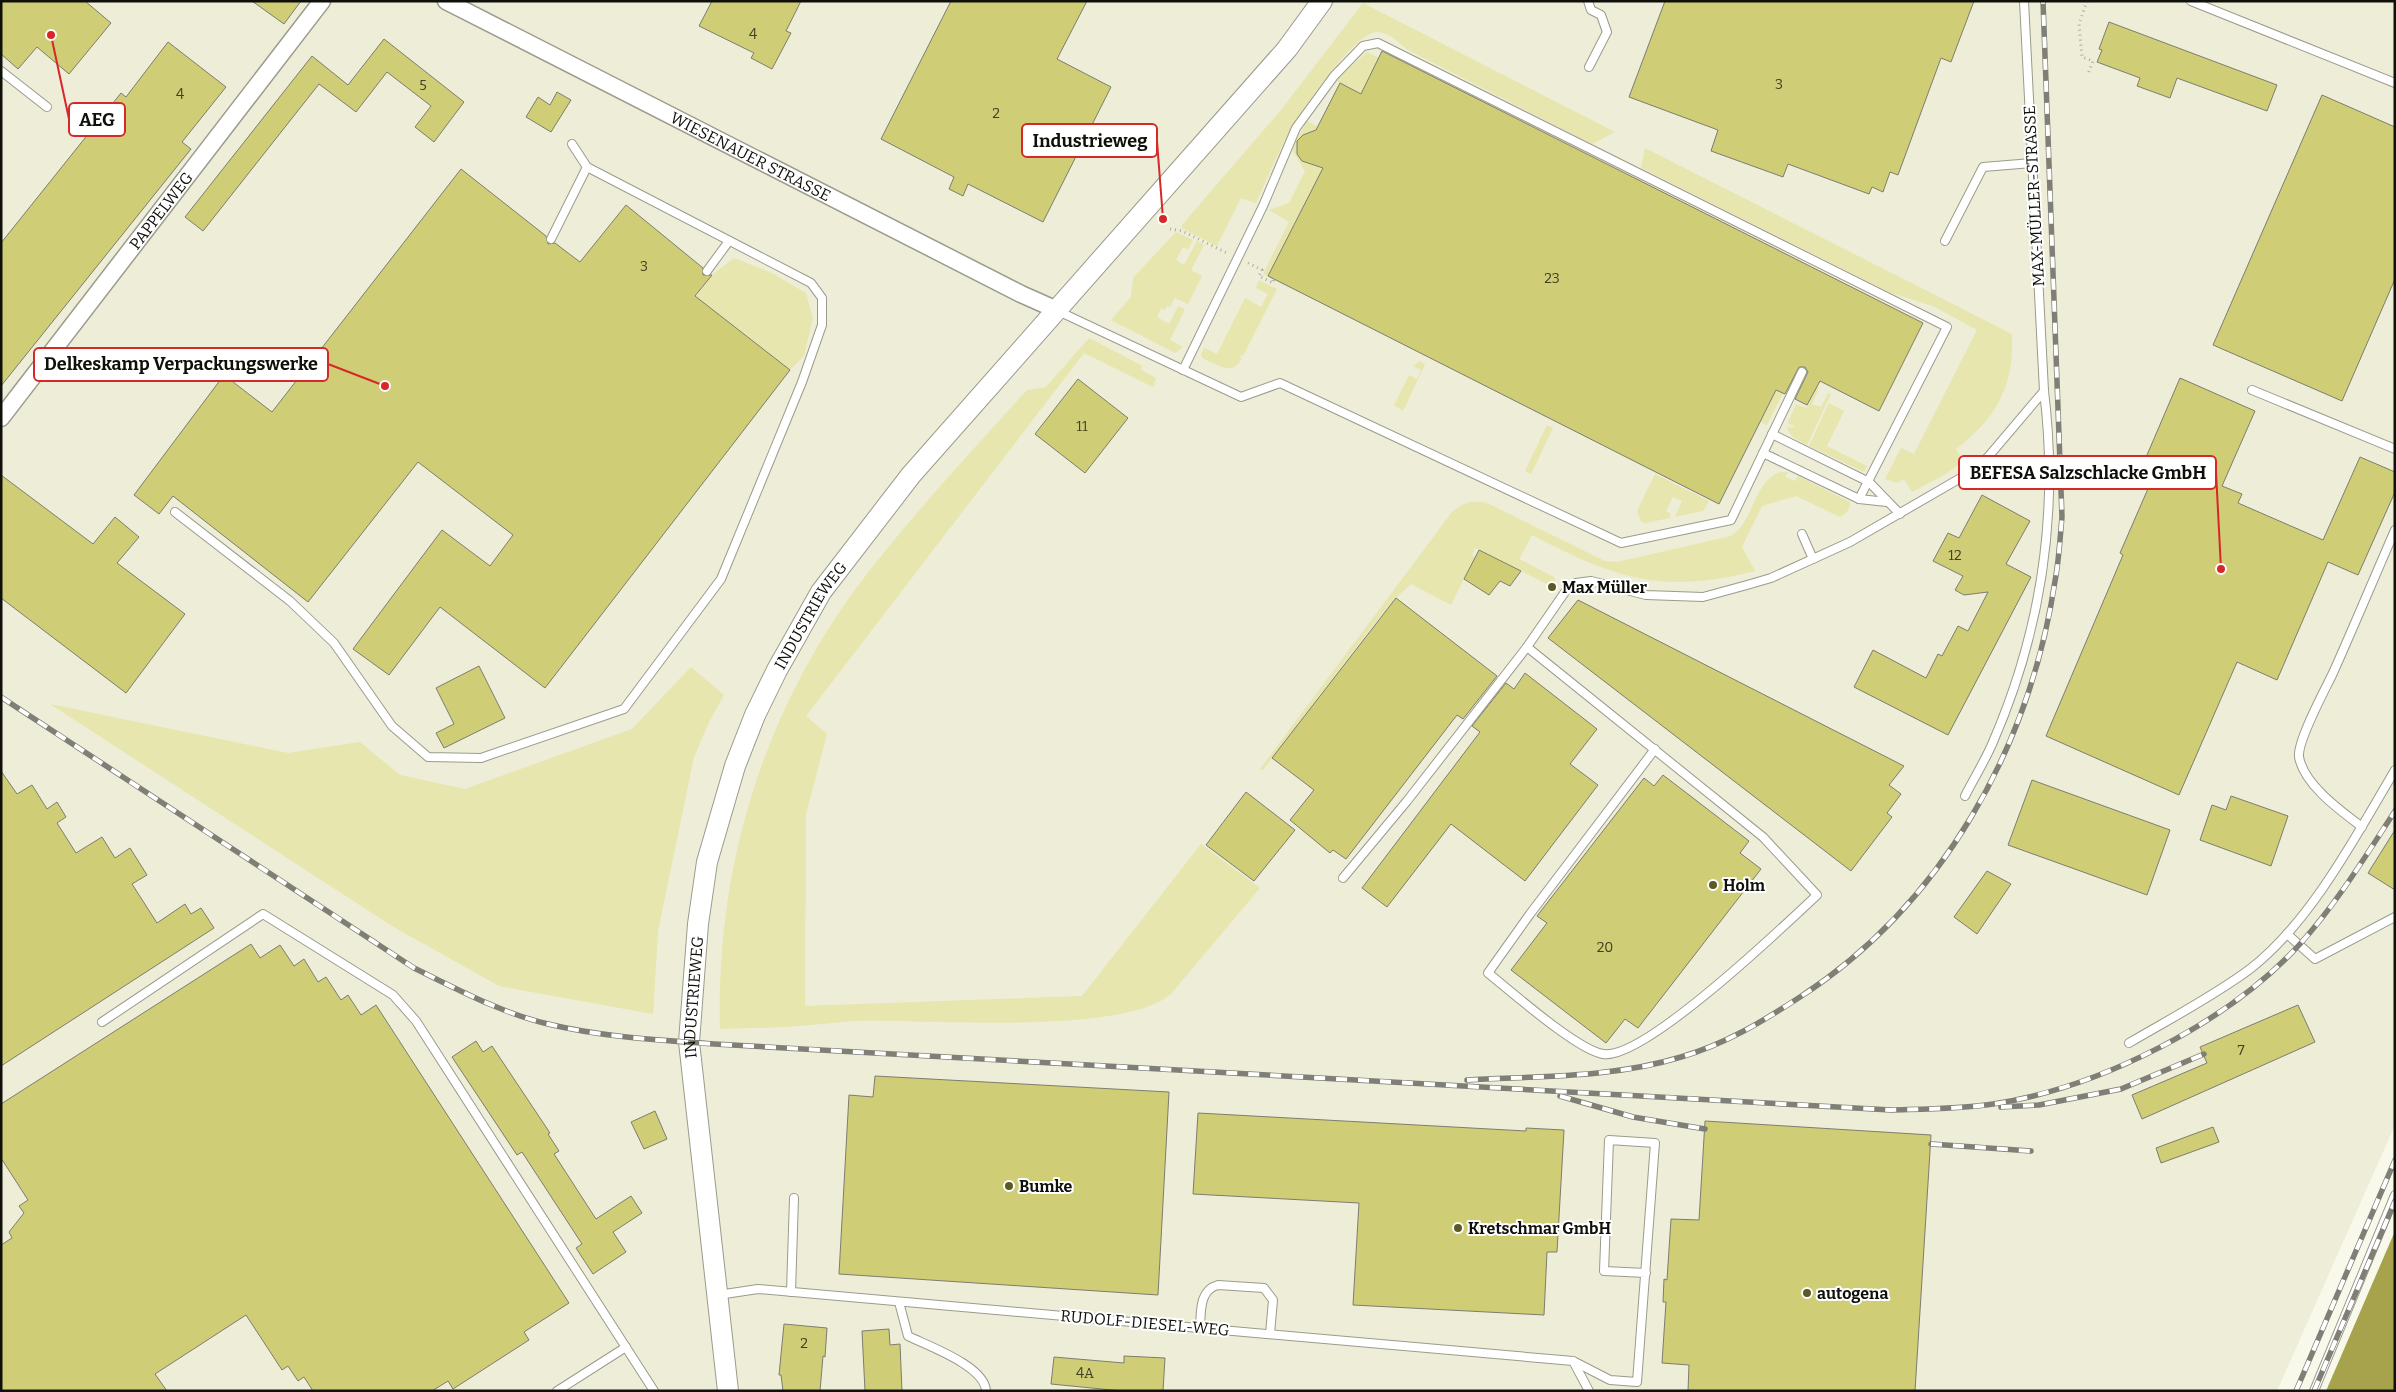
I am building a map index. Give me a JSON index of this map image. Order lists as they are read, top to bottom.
{
  "streets": {
    "street": ["WIESENAUER STRASSE", "PAPPELWEG", "INDUSTRIEWEG"],
    "lane": ["MAX-MÜLLER-STRASSE", "RUDOLF-DIESEL-WEG"]
  },
  "crossings": [
    ["WIESENAUER STRASSE", "INDUSTRIEWEG"],
    ["INDUSTRIEWEG", "RUDOLF-DIESEL-WEG"]
  ],
  "places": [
    "AEG",
    "Industrieweg",
    "Delkeskamp Verpackungswerke",
    "BEFESA Salzschlacke GmbH",
    "Max Müller",
    "Holm",
    "Bumke",
    "Kretschmar GmbH",
    "autogena"
  ],
  "house_numbers": [
    "4",
    "3",
    "5",
    "4",
    "2",
    "3",
    "23",
    "11",
    "12",
    "20",
    "7",
    "2",
    "4A"
  ]
}
